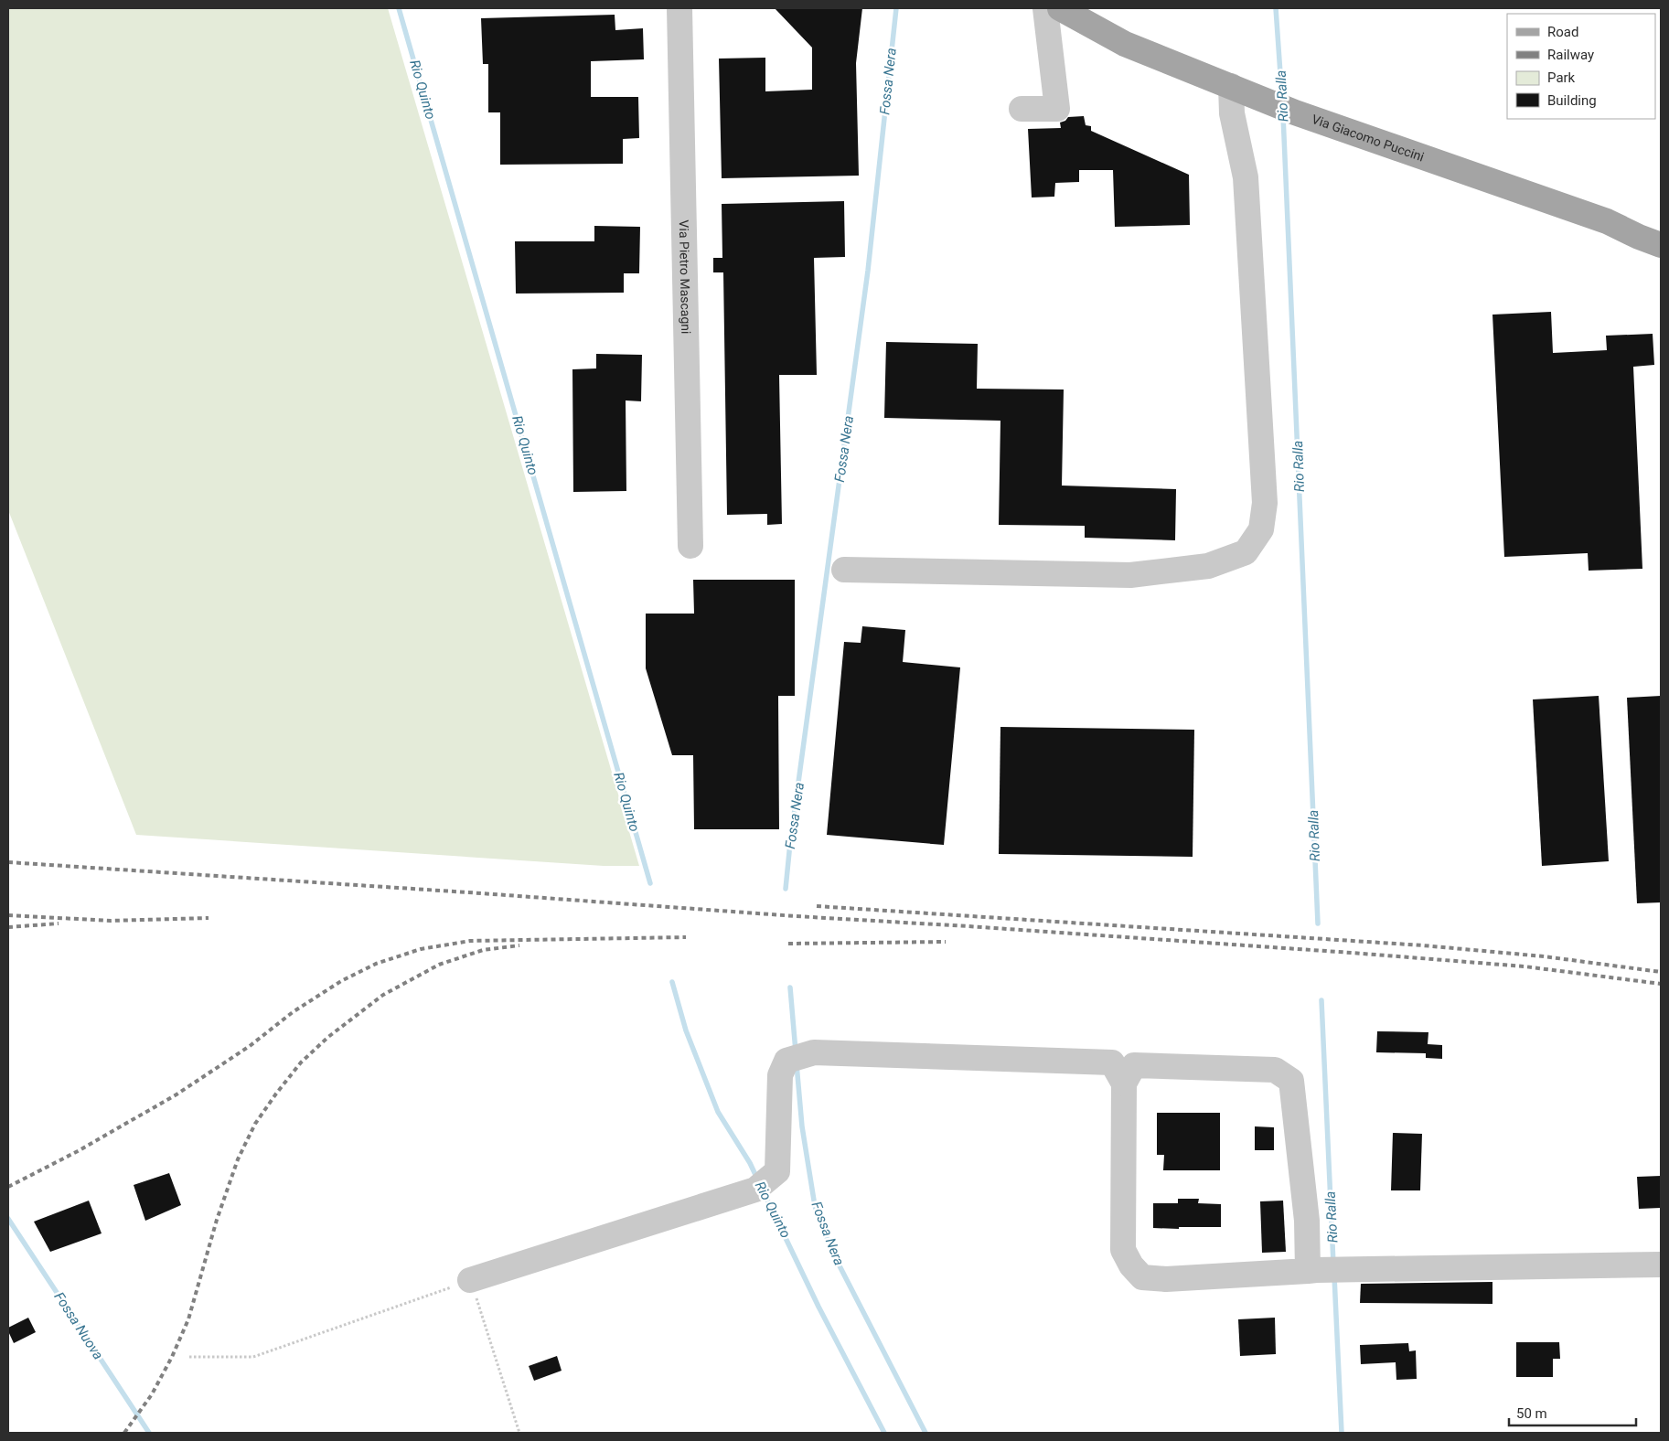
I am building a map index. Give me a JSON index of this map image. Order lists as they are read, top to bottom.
{
  "streets": {
    "main road": ["Via Giacomo Puccini"],
    "street": ["Via Pietro Mascagni"]
  },
  "water": [
    "Fossa Nera",
    "Rio Quinto",
    "Rio Ralla",
    "Fossa Nuova"
  ],
  "legend": [
    "Road",
    "Railway",
    "Park",
    "Building"
  ],
  "scale_bar": "50 m"
}
